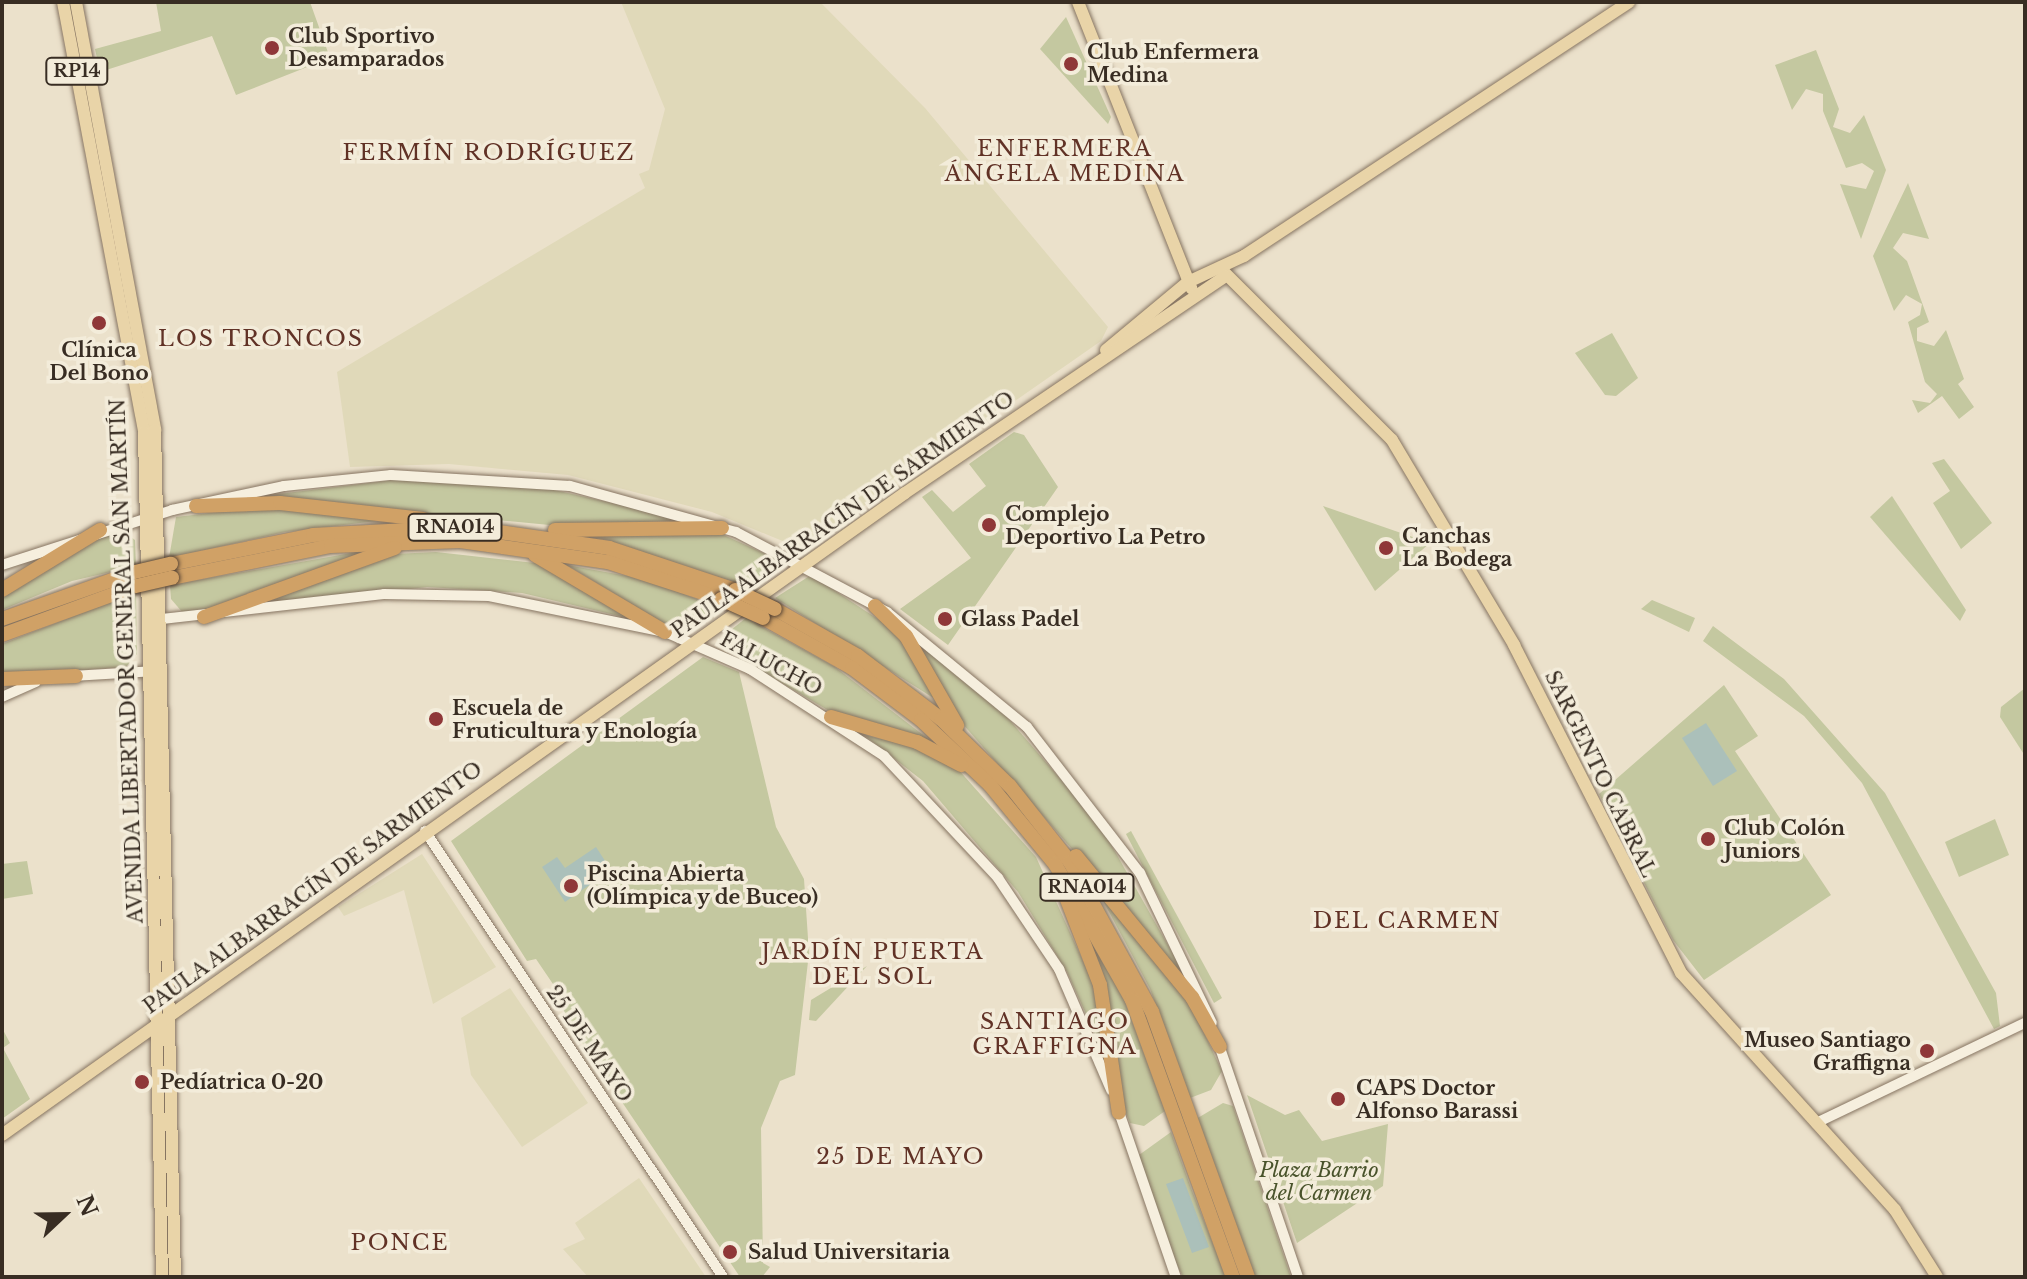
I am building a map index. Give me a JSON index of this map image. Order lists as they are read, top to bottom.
{
  "streets": {
    "highway": ["RNA014"],
    "main road": [
      "RP14",
      "PAULA ALBARRACÍN DE SARMIENTO",
      "AVENIDA LIBERTADOR GENERAL SAN MARTÍN",
      "SARGENTO CABRAL"
    ],
    "street": ["FALUCHO", "25 DE MAYO"]
  },
  "crossings": [
    ["PAULA ALBARRACÍN DE SARMIENTO", "AVENIDA LIBERTADOR GENERAL SAN MARTÍN"],
    ["PAULA ALBARRACÍN DE SARMIENTO", "FALUCHO"],
    ["PAULA ALBARRACÍN DE SARMIENTO", "SARGENTO CABRAL"],
    ["PAULA ALBARRACÍN DE SARMIENTO", "25 DE MAYO"],
    ["AVENIDA LIBERTADOR GENERAL SAN MARTÍN", "FALUCHO"]
  ],
  "districts": [
    "ENFERMERA ÁNGELA MEDINA",
    "FERMÍN RODRÍGUEZ",
    "LOS TRONCOS",
    "DEL CARMEN",
    "JARDÍN PUERTA DEL SOL",
    "SANTIAGO GRAFFIGNA",
    "25 DE MAYO",
    "PONCE"
  ],
  "parks": ["Plaza Barrio del Carmen"],
  "places": [
    "Club Sportivo Desamparados",
    "Club Enfermera Medina",
    "Clínica Del Bono",
    "Complejo Deportivo La Petro",
    "Canchas La Bodega",
    "Glass Padel",
    "Escuela de Fruticultura y Enología",
    "Club Colón Juniors",
    "Piscina Abierta (Olímpica y de Buceo)",
    "Museo Santiago Graffigna",
    "Pedíatrica 0-20",
    "CAPS Doctor Alfonso Barassi",
    "Salud Universitaria"
  ],
  "north": "right"
}
